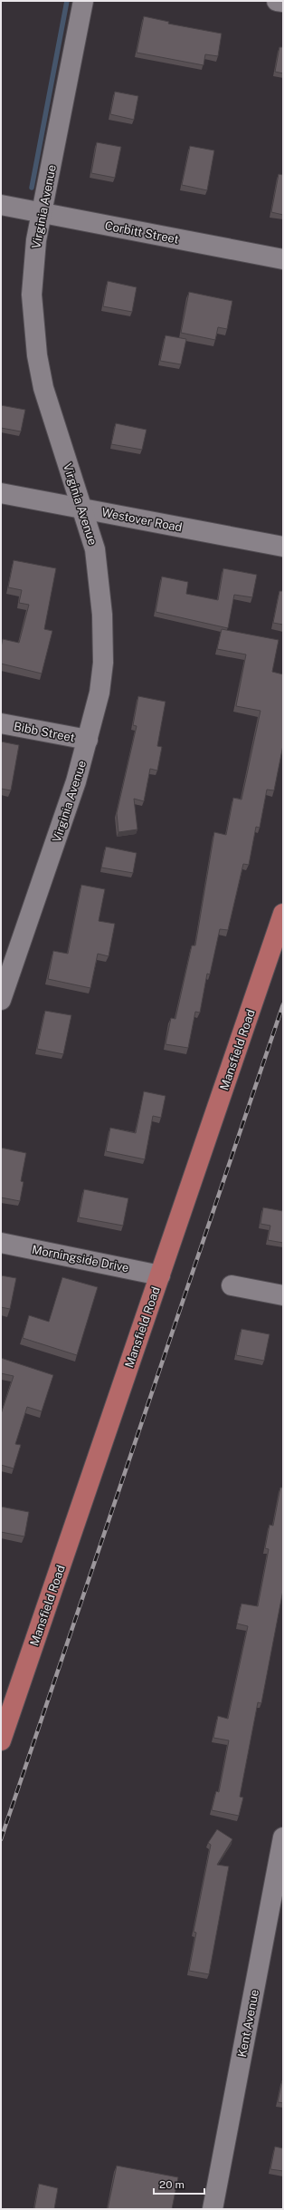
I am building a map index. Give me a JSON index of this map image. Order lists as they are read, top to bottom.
{
  "streets": {
    "main road": ["Mansfield Road"],
    "street": [
      "Virginia Avenue",
      "Corbitt Street",
      "Westover Road",
      "Bibb Street",
      "Morningside Drive",
      "Kent Avenue"
    ]
  },
  "crossings": [
    ["Virginia Avenue", "Corbitt Street"],
    ["Virginia Avenue", "Westover Road"],
    ["Virginia Avenue", "Bibb Street"],
    ["Mansfield Road", "Morningside Drive"]
  ],
  "scale_bar": "20 m"
}
